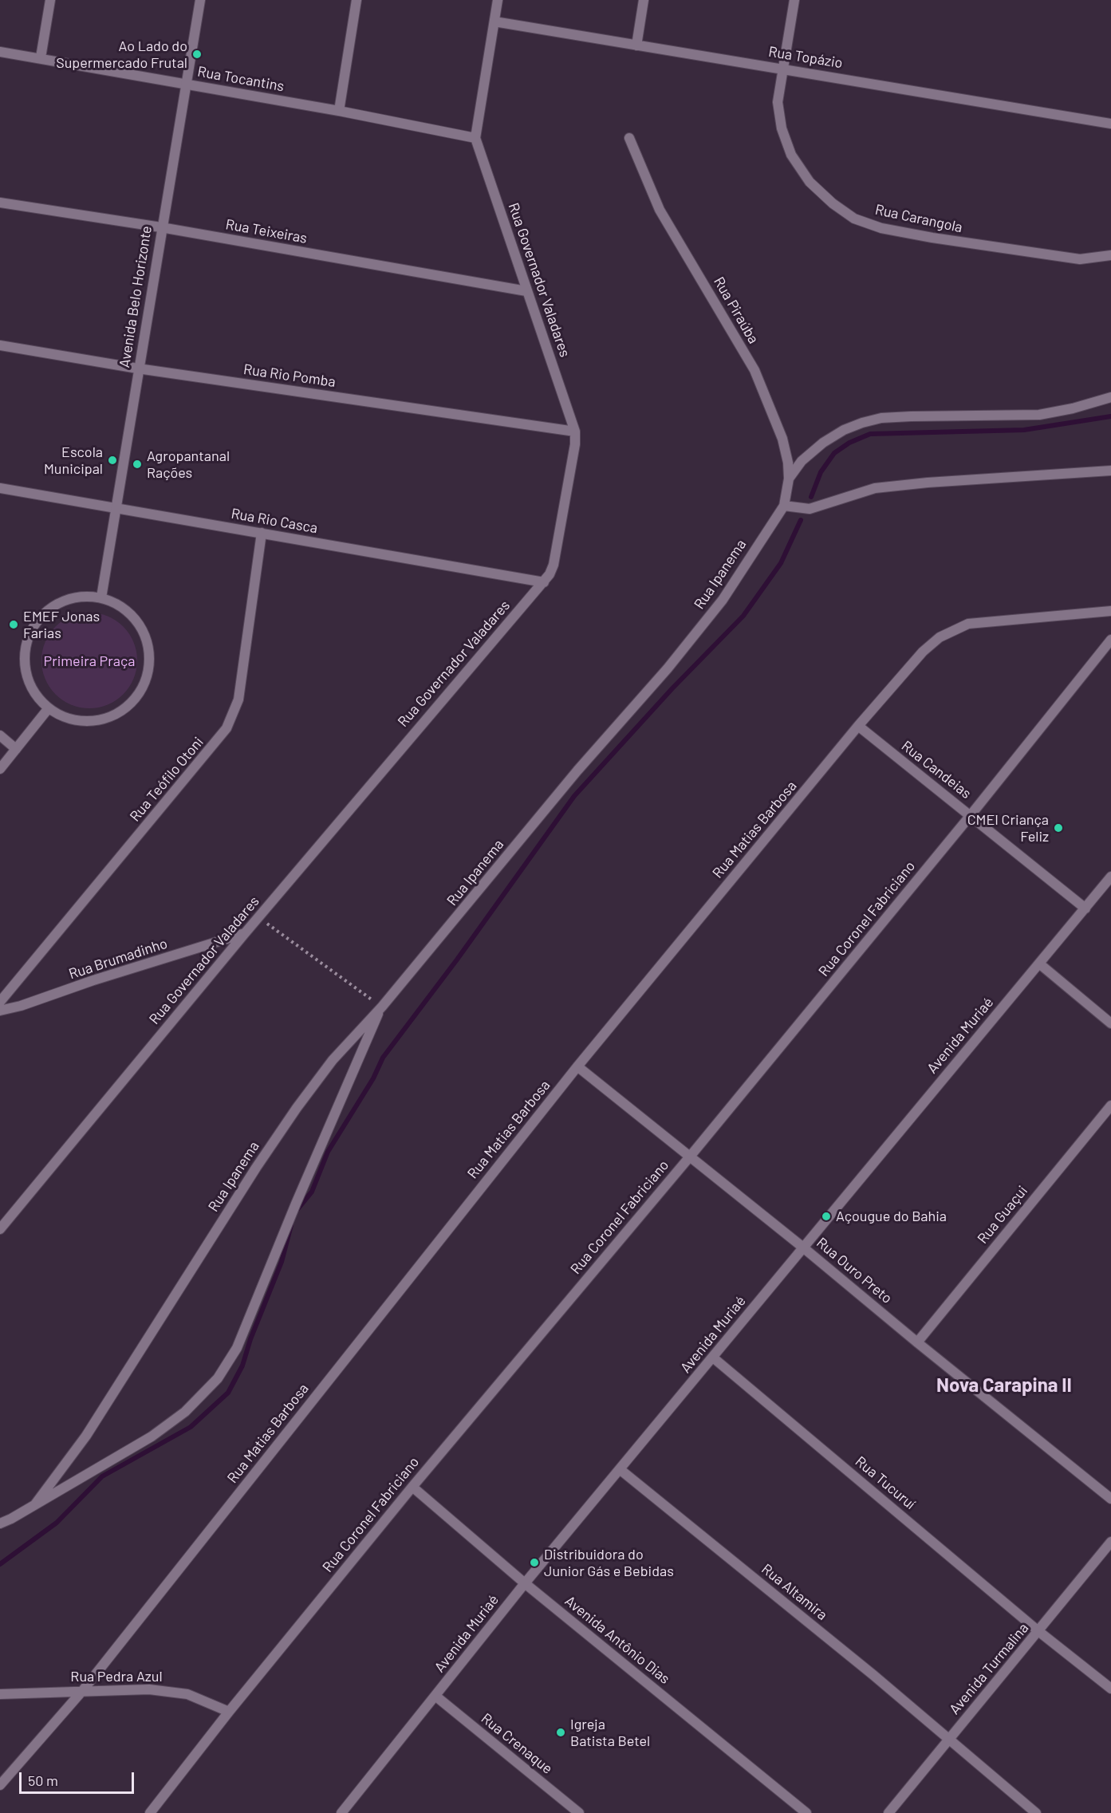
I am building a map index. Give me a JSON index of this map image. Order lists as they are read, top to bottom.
{
  "streets": {
    "street": [
      "Rua Topázio",
      "Rua Tocantins",
      "Rua Carangola",
      "Rua Teixeiras",
      "Rua Governador Valadares",
      "Avenida Belo Horizonte",
      "Rua Piraúba",
      "Rua Rio Pomba",
      "Rua Rio Casca",
      "Rua Ipanema",
      "Rua Candeias",
      "Rua Teófilo Otoni",
      "Rua Matias Barbosa",
      "Rua Coronel Fabriciano",
      "Rua Brumadinho",
      "Avenida Muriaé",
      "Rua Guaçui",
      "Rua Ouro Preto",
      "Rua Tucuruí",
      "Rua Altamira",
      "Avenida Antônio Dias",
      "Avenida Turmalina",
      "Rua Pedra Azul",
      "Rua Crenaque"
    ]
  },
  "crossings": [
    ["Rua Topázio", "Rua Carangola"],
    ["Rua Topázio", "Rua Governador Valadares"],
    ["Rua Tocantins", "Rua Governador Valadares"],
    ["Rua Tocantins", "Avenida Belo Horizonte"],
    ["Rua Teixeiras", "Rua Governador Valadares"],
    ["Rua Teixeiras", "Avenida Belo Horizonte"],
    ["Rua Governador Valadares", "Rua Rio Pomba"],
    ["Rua Governador Valadares", "Rua Rio Casca"],
    ["Rua Governador Valadares", "Rua Brumadinho"],
    ["Avenida Belo Horizonte", "Rua Rio Pomba"],
    ["Avenida Belo Horizonte", "Rua Rio Casca"],
    ["Rua Piraúba", "Rua Ipanema"],
    ["Rua Rio Casca", "Rua Teófilo Otoni"],
    ["Rua Candeias", "Rua Matias Barbosa"],
    ["Rua Candeias", "Rua Coronel Fabriciano"],
    ["Rua Candeias", "Avenida Muriaé"],
    ["Rua Matias Barbosa", "Rua Ouro Preto"],
    ["Rua Matias Barbosa", "Rua Pedra Azul"],
    ["Rua Coronel Fabriciano", "Rua Ouro Preto"],
    ["Rua Coronel Fabriciano", "Avenida Antônio Dias"],
    ["Rua Coronel Fabriciano", "Rua Pedra Azul"],
    ["Avenida Muriaé", "Rua Ouro Preto"],
    ["Avenida Muriaé", "Rua Tucuruí"],
    ["Avenida Muriaé", "Rua Altamira"],
    ["Avenida Muriaé", "Avenida Antônio Dias"],
    ["Avenida Muriaé", "Rua Crenaque"],
    ["Rua Guaçui", "Rua Ouro Preto"],
    ["Rua Tucuruí", "Avenida Turmalina"],
    ["Rua Altamira", "Avenida Turmalina"]
  ],
  "districts": ["Nova Carapina II"],
  "parks": ["Primeira Praça"],
  "places": [
    "Ao Lado do Supermercado Frutal",
    "Escola Municipal",
    "Agropantanal Rações",
    "EMEF Jonas Farias",
    "CMEI Criança Feliz",
    "Açougue do Bahia",
    "Distribuidora do Junior Gás e Bebidas",
    "Igreja Batista Betel"
  ],
  "scale_bar": "50 m"
}
